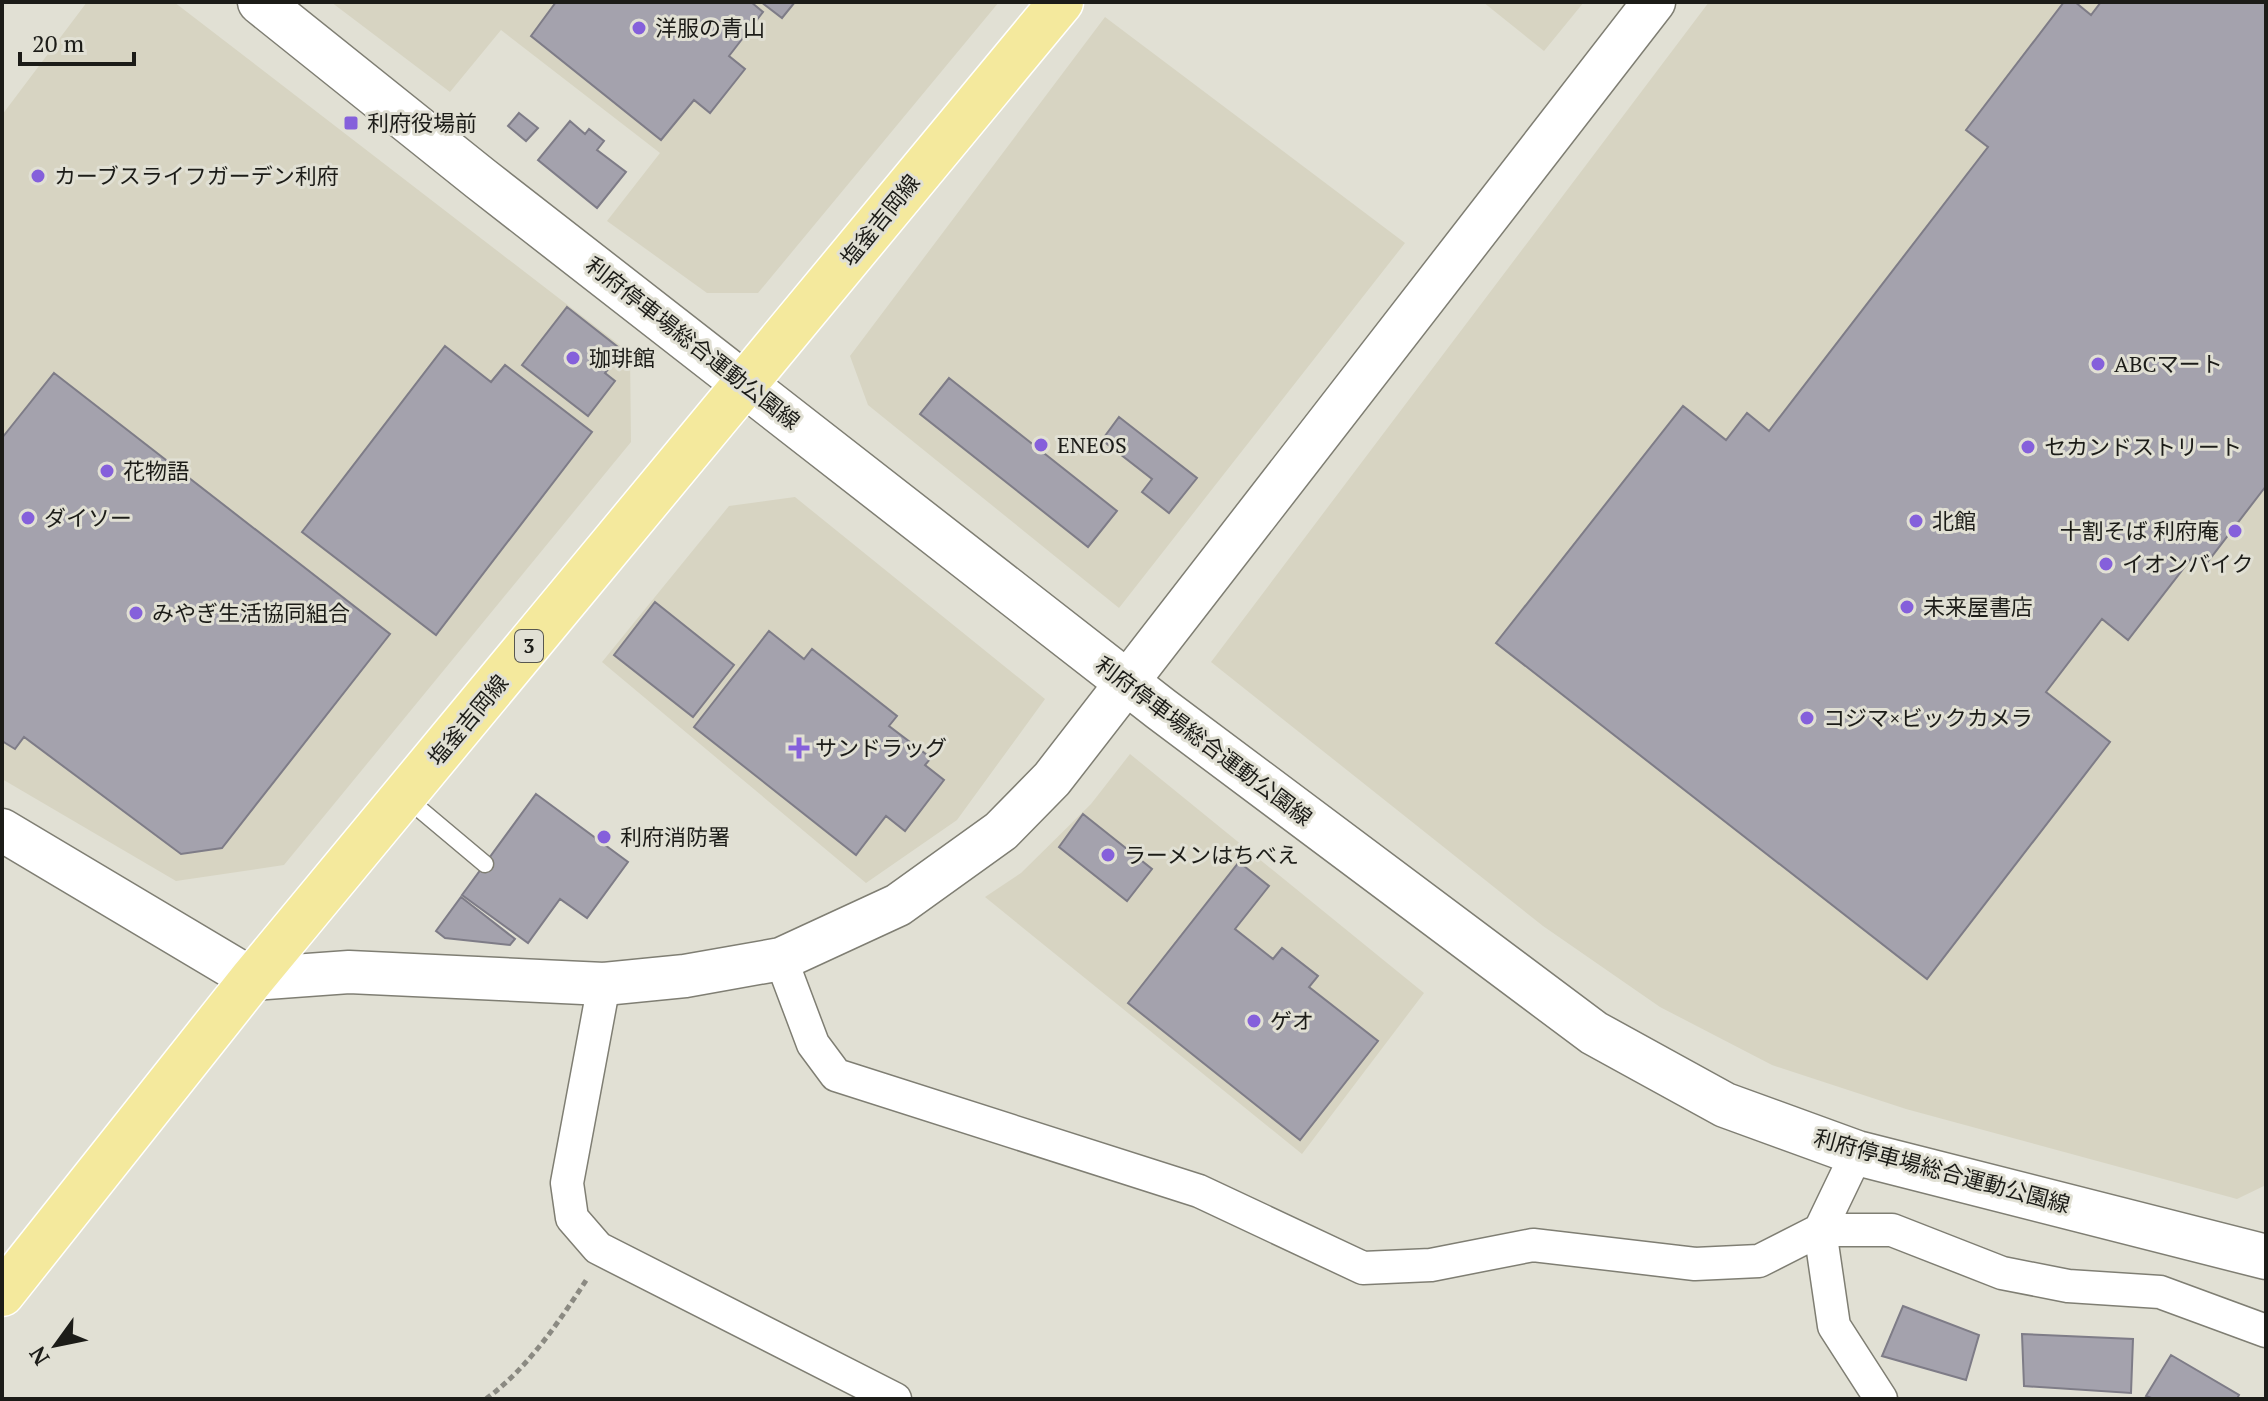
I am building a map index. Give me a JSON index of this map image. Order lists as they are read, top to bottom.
{
  "streets": {
    "main road": ["塩釜吉岡線", "利府停車場総合運動公園線", "3"]
  },
  "crossings": [
    ["塩釜吉岡線", "利府停車場総合運動公園線"]
  ],
  "places": {
    "other": [
      "洋服の青山",
      "カーブスライフガーデン利府",
      "珈琲館",
      "ABCマート",
      "ENEOS",
      "セカンドストリート",
      "花物語",
      "ダイソー",
      "北館",
      "十割そば 利府庵",
      "イオンバイク",
      "未来屋書店",
      "みやぎ生活協同組合",
      "コジマ×ビックカメラ",
      "利府消防署",
      "ラーメンはちべえ",
      "ゲオ"
    ],
    "transit": ["利府役場前"],
    "health": ["サンドラッグ"]
  },
  "scale_bar": "20 m",
  "north": "bottom left"
}
